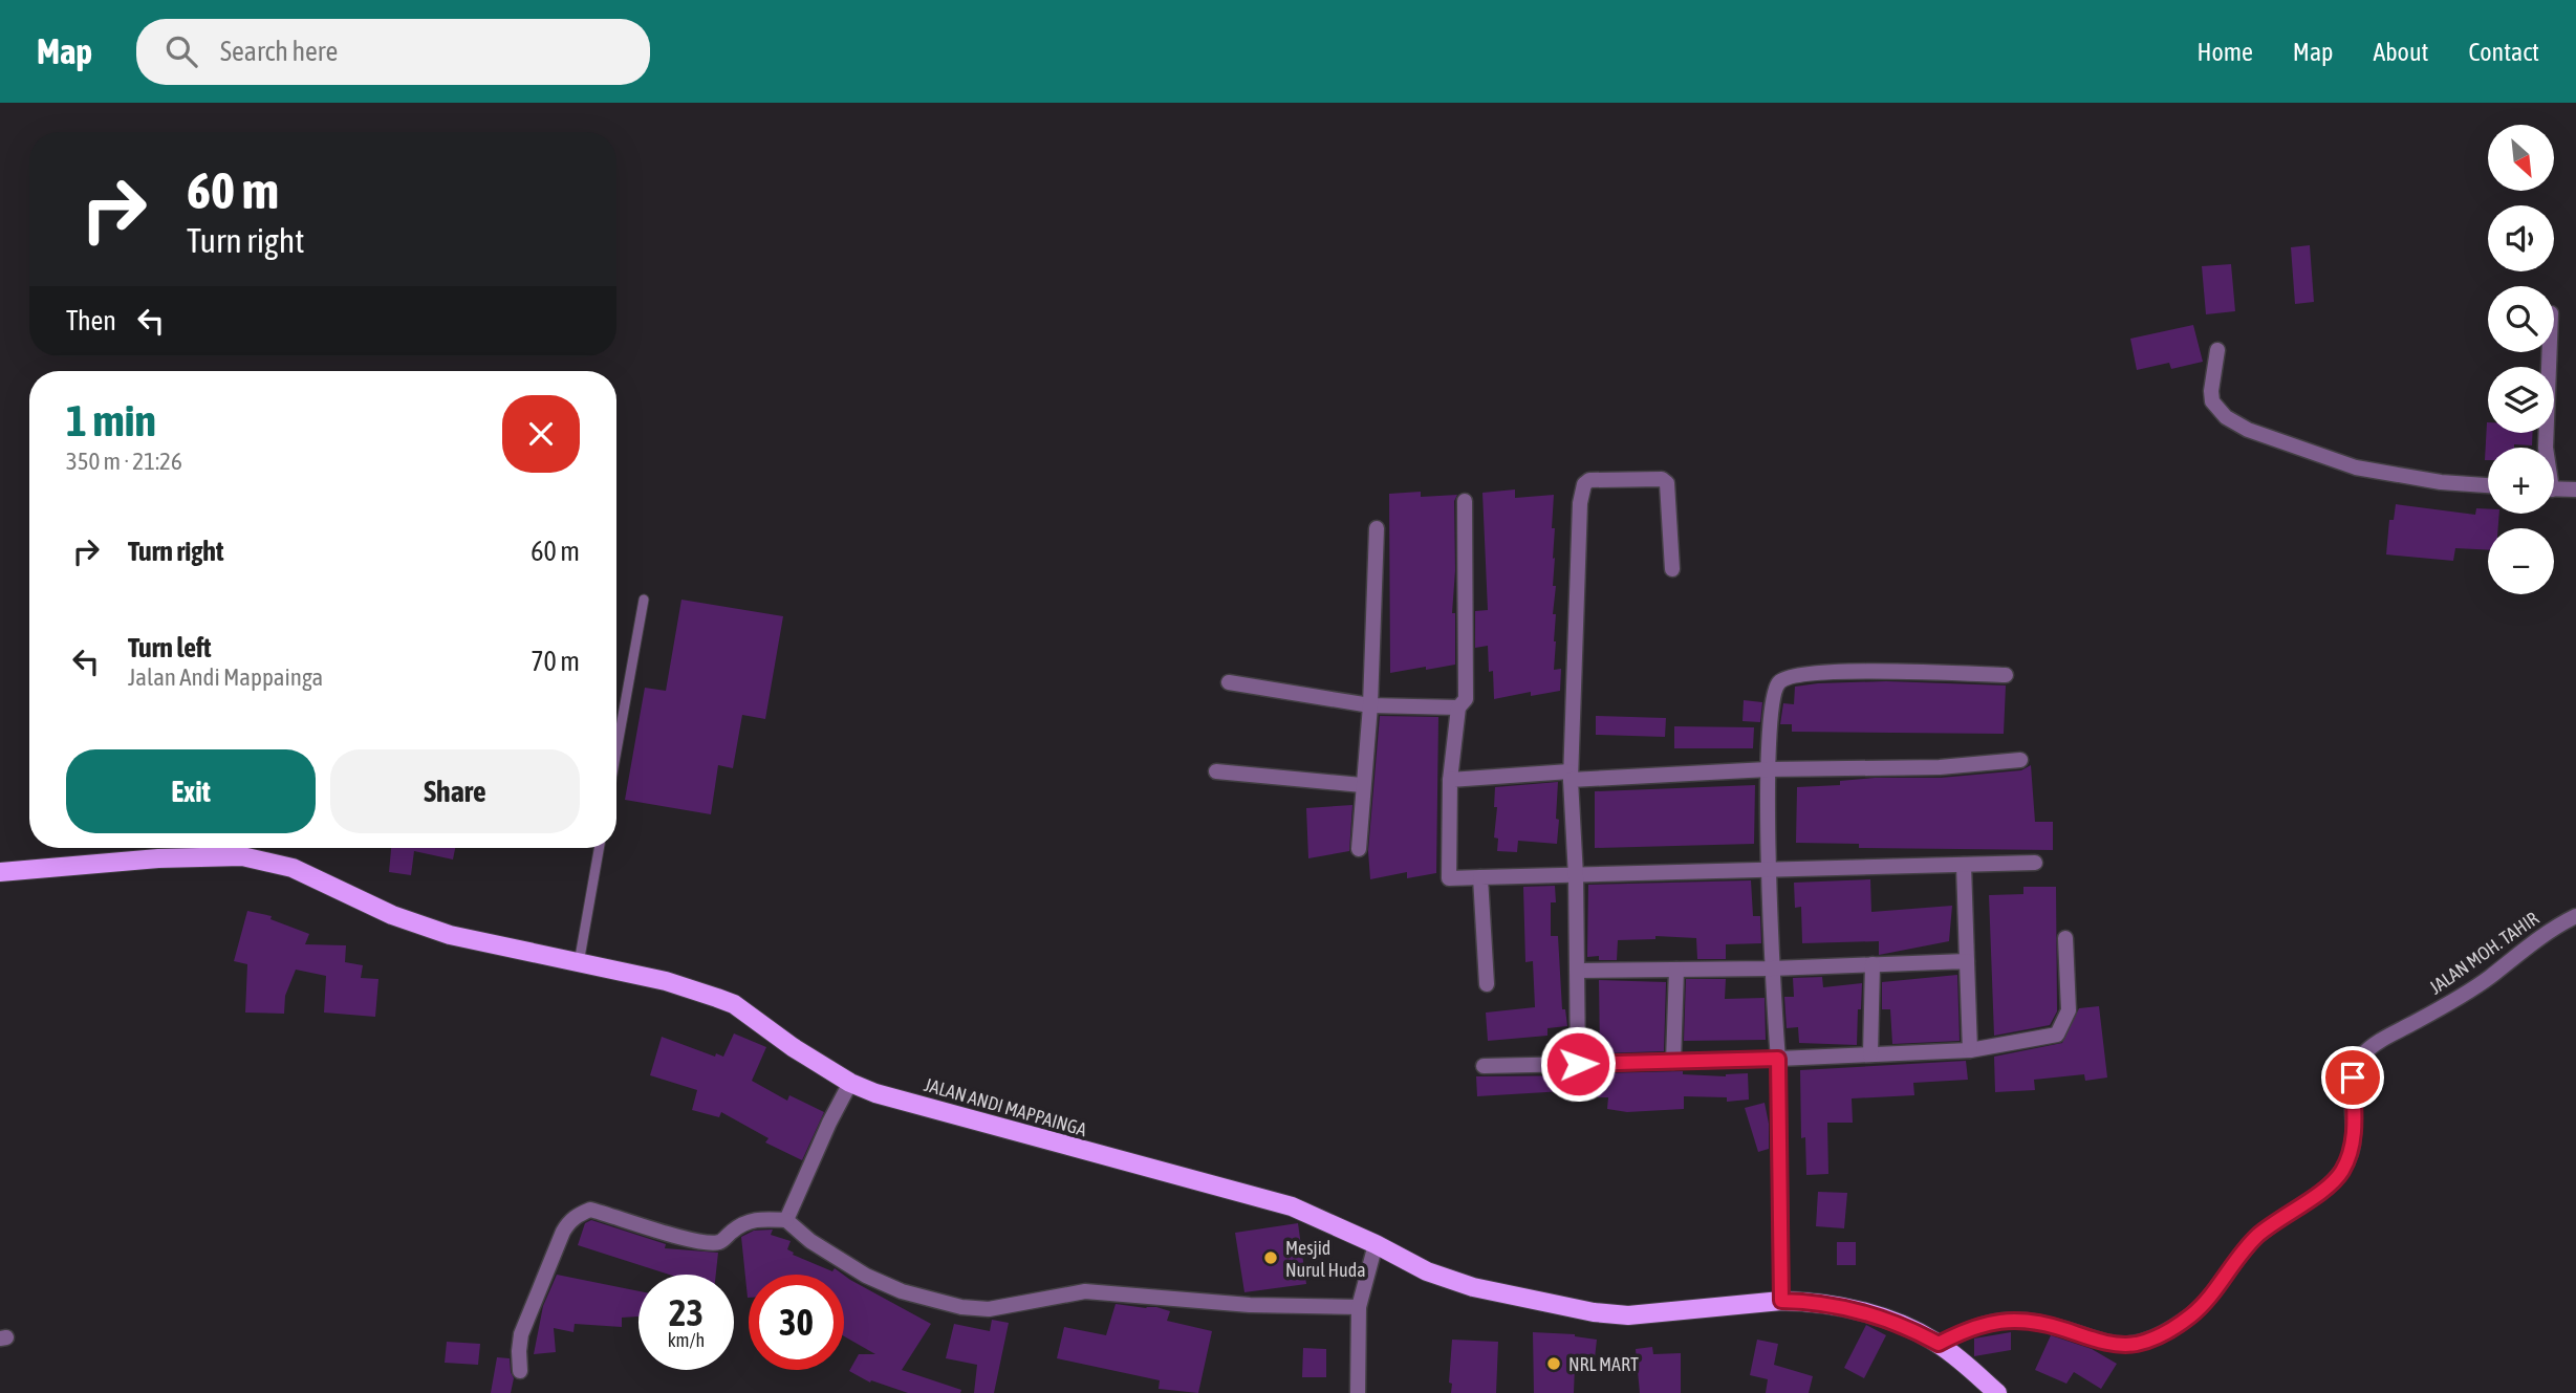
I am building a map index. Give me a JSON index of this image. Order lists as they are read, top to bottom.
{
  "streets": {
    "main road": ["JALAN ANDI MAPPAINGA"],
    "street": ["JALAN MOH. TAHIR"]
  },
  "crossings": [
    ["JALAN MOH. TAHIR", "JALAN ANDI MAPPAINGA"]
  ],
  "places": ["Mesjid Nurul Huda", "NRL MART"],
  "north": "bottom right",
  "page": {
    "header": "Map",
    "search": "Search here",
    "nav": [
      "Home",
      "Map",
      "About",
      "Contact"
    ],
    "map_buttons": ["+", "−"],
    "turn": ["60 m", "Turn right"],
    "then": "Then",
    "heading": ["1 min", "350 m · 21:26"],
    "list": [
      {
        "name": "Turn right",
        "value": "60 m"
      },
      {
        "name": "Turn left",
        "note": "Jalan Andi Mappainga",
        "value": "70 m"
      }
    ],
    "buttons": ["Exit", "Share"],
    "speed": "23 km/h",
    "limit": "30"
  }
}
